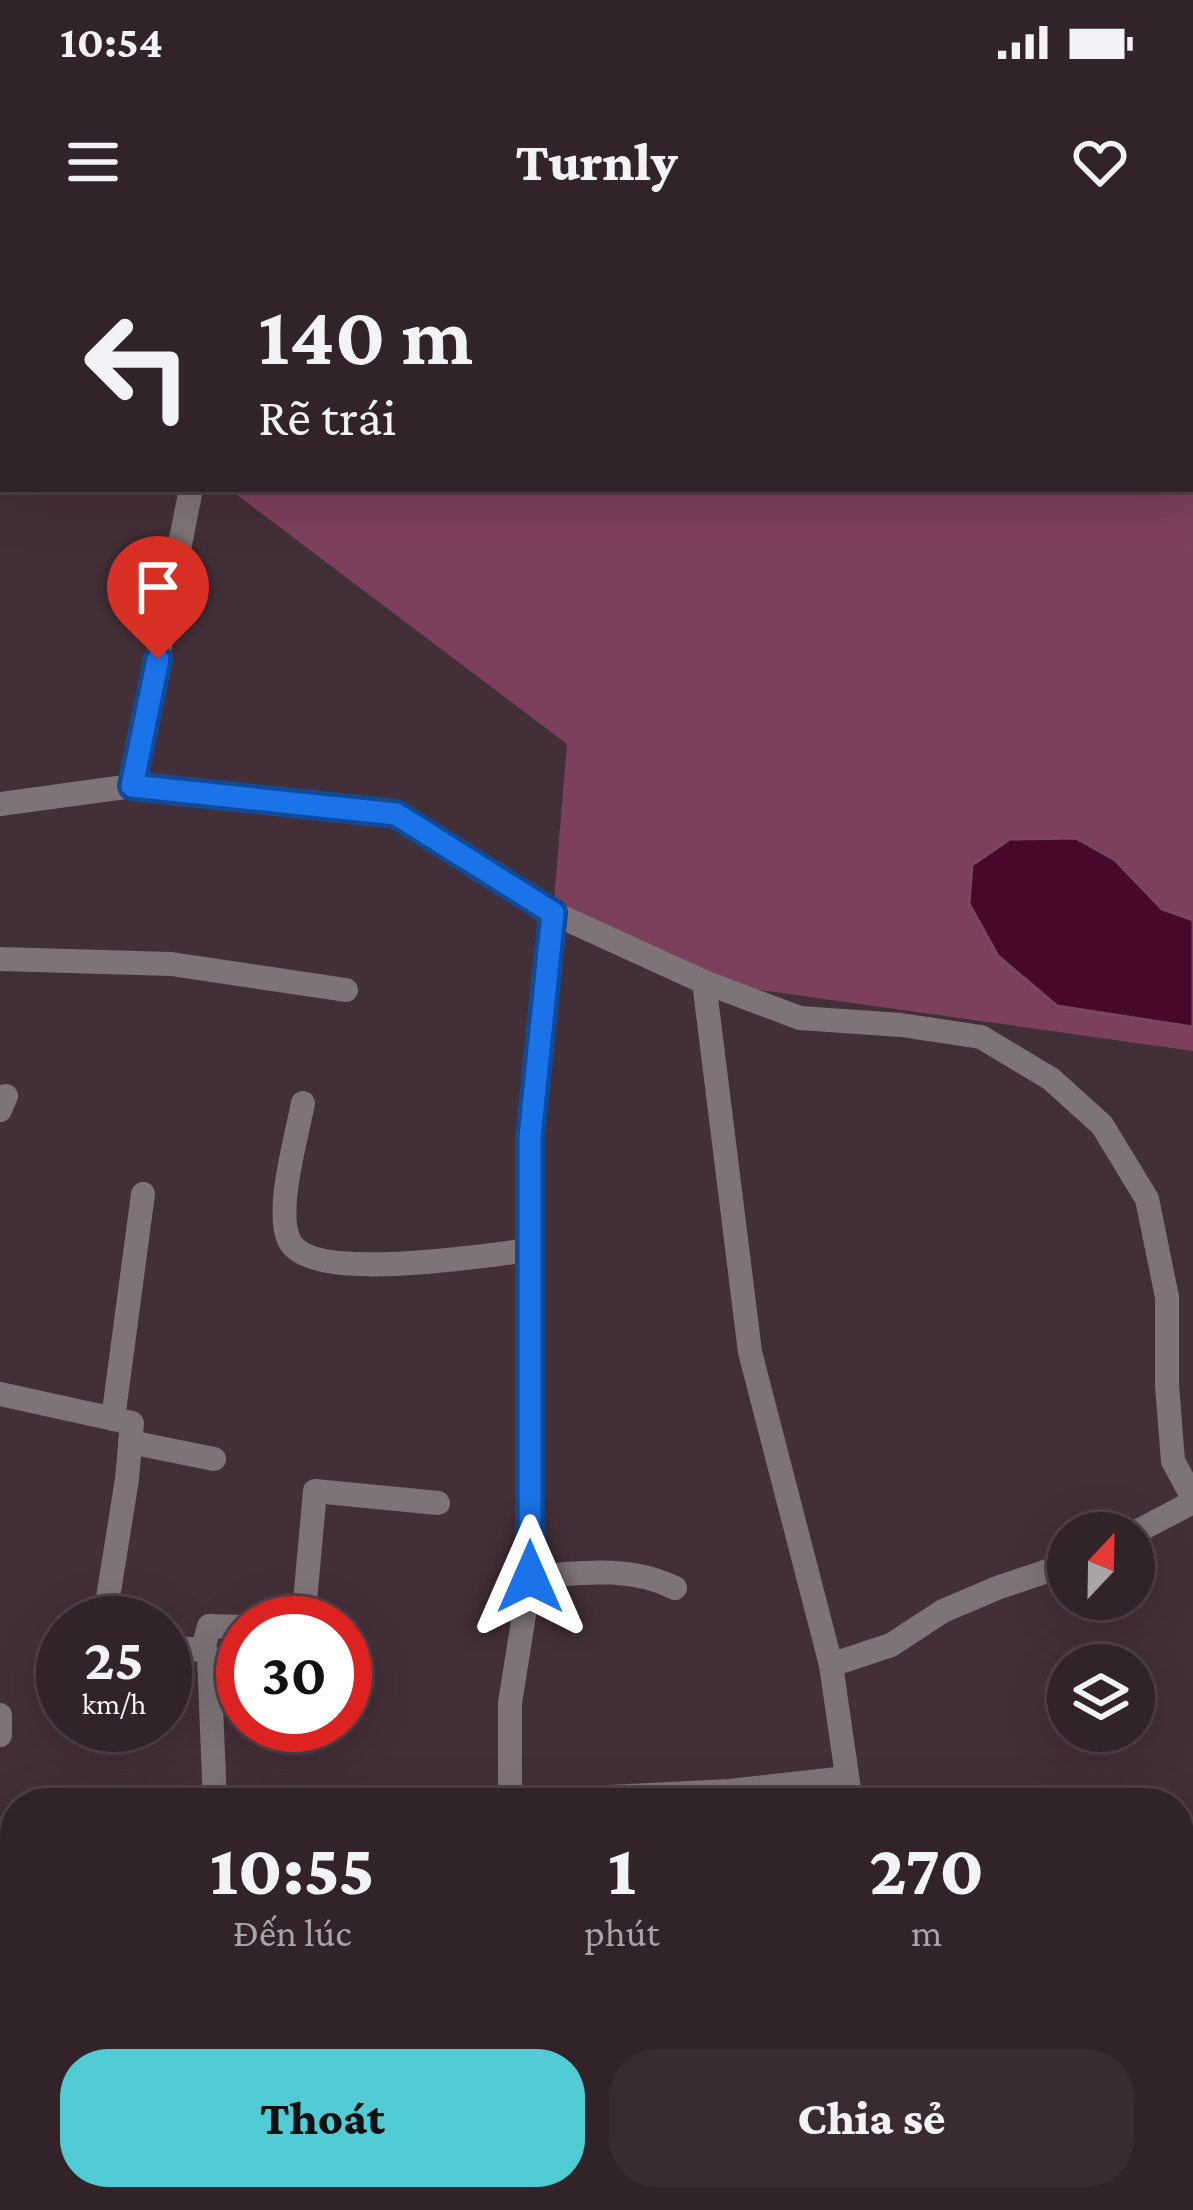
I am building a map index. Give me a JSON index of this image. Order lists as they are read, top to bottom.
{
  "north": "top",
  "page": {
    "status": "10:54",
    "header": "Turnly",
    "turn": ["140 m", "Rẽ trái"],
    "speed": "25 km/h",
    "limit": "30",
    "eta": [
      "10:55",
      "Đến lúc",
      "1",
      "phút",
      "270",
      "m"
    ],
    "buttons": ["Thoát", "Chia sẻ"]
  }
}
